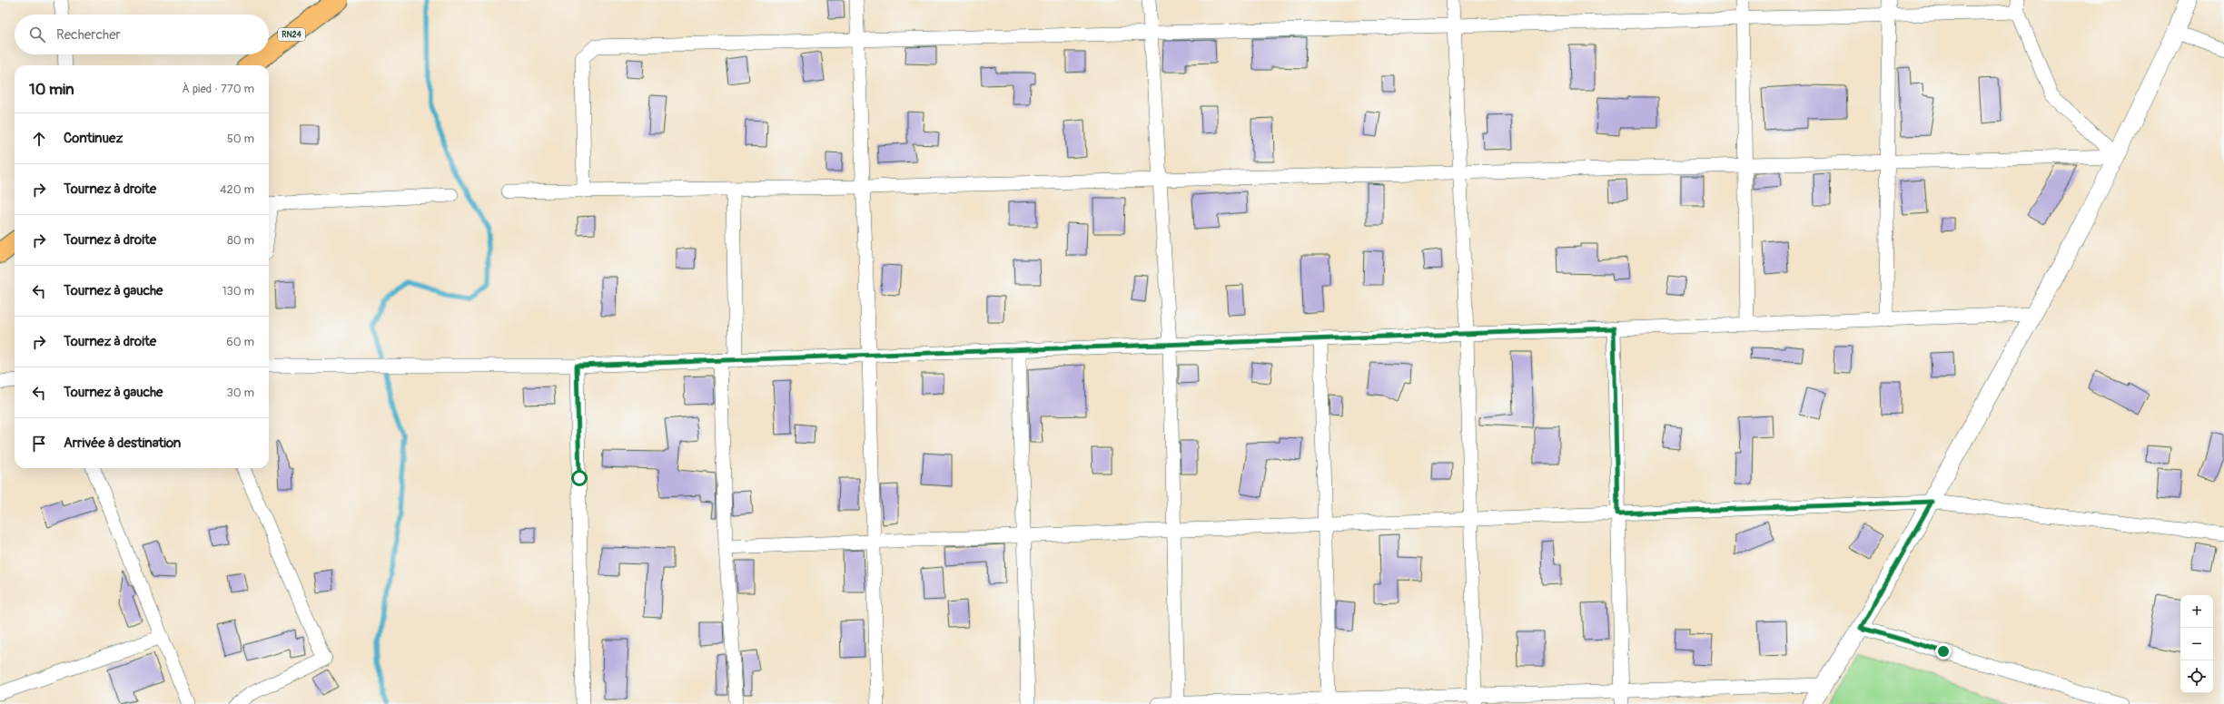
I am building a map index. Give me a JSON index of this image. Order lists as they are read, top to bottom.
{
  "streets": {
    "main road": ["RN24"]
  },
  "page": {
    "search": "Rechercher",
    "heading": ["10 min", "À pied · 770 m"],
    "list": [
      ["Continuez", "50 m"],
      ["Tournez à droite", "420 m"],
      ["Tournez à droite", "80 m"],
      ["Tournez à gauche", "130 m"],
      ["Tournez à droite", "60 m"],
      ["Tournez à gauche", "30 m"],
      "Arrivée à destination"
    ],
    "map_buttons": ["+", "−"]
  }
}
